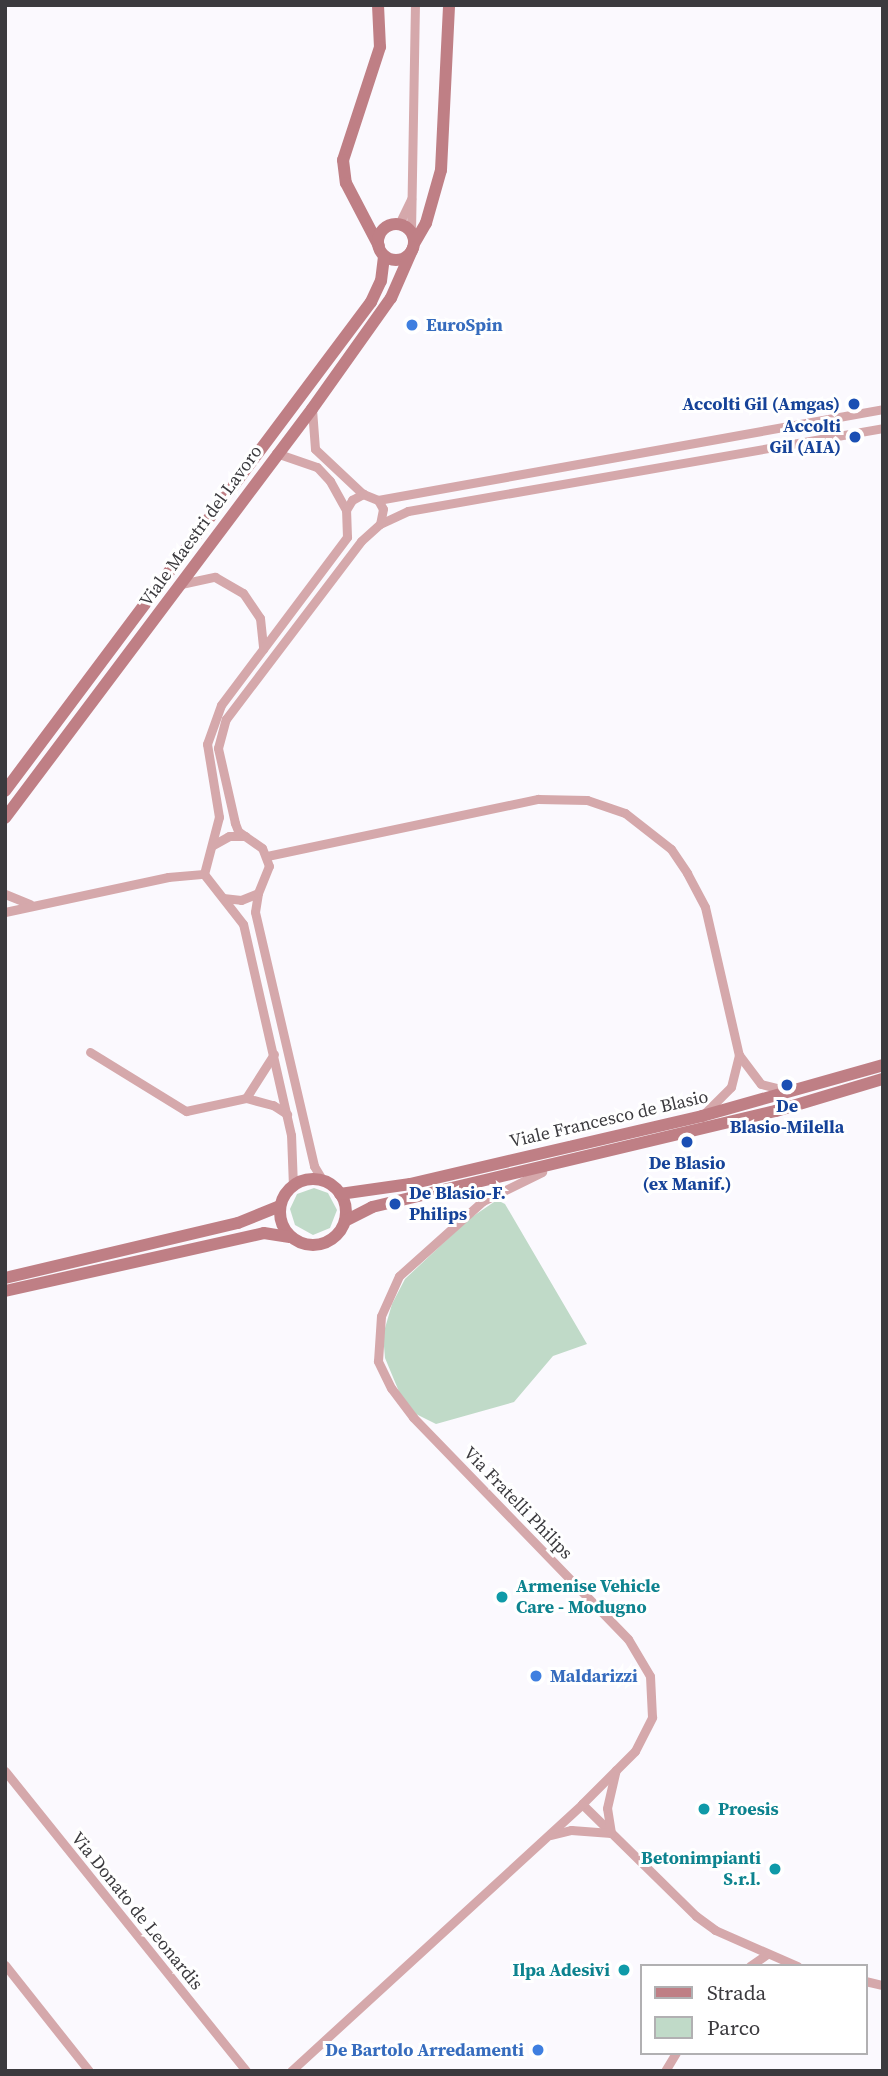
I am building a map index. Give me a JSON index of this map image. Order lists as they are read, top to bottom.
{
  "streets": {
    "street": [
      "Viale Maestri del Lavoro",
      "Viale Francesco de Blasio",
      "Via Fratelli Philips",
      "Via Donato de Leonardis"
    ]
  },
  "crossings": [
    ["Viale Francesco de Blasio", "Via Fratelli Philips"]
  ],
  "places": [
    "EuroSpin",
    "Accolti Gil (Amgas)",
    "Accolti Gil (AIA)",
    "De Blasio-Milella",
    "De Blasio (ex Manif.)",
    "De Blasio-F. Philips",
    "Armenise Vehicle Care - Modugno",
    "Maldarizzi",
    "Proesis",
    "Betonimpianti S.r.l.",
    "Ilpa Adesivi",
    "De Bartolo Arredamenti"
  ],
  "legend": ["Strada", "Parco"]
}
